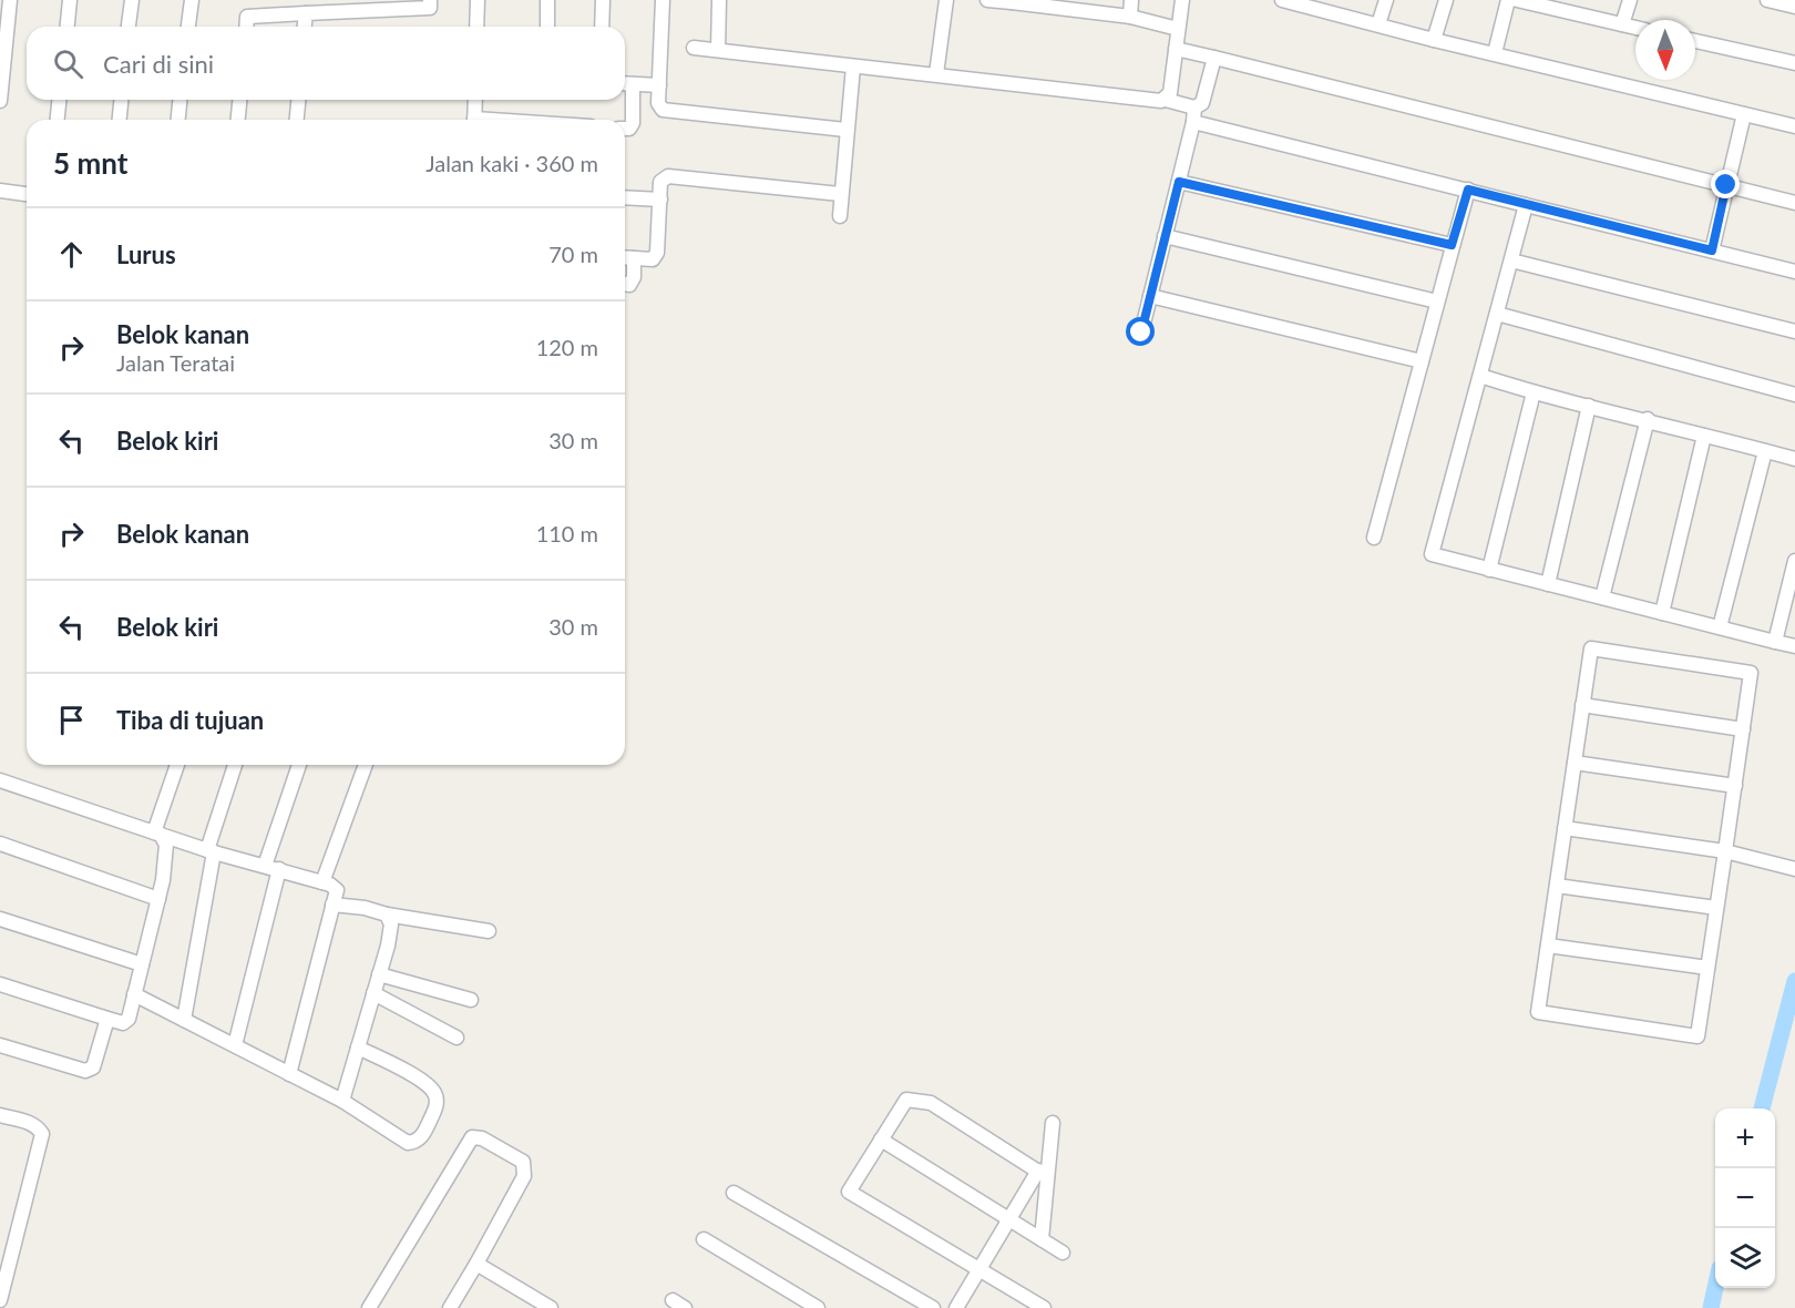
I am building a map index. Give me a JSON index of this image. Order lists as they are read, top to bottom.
{
  "north": "bottom",
  "page": {
    "search": "Cari di sini",
    "heading": ["5 mnt", "Jalan kaki · 360 m"],
    "list": [
      ["Lurus", "70 m"],
      ["Belok kanan", "Jalan Teratai", "120 m"],
      ["Belok kiri", "30 m"],
      ["Belok kanan", "110 m"],
      ["Belok kiri", "30 m"],
      "Tiba di tujuan"
    ],
    "map_buttons": ["+", "−"]
  }
}
